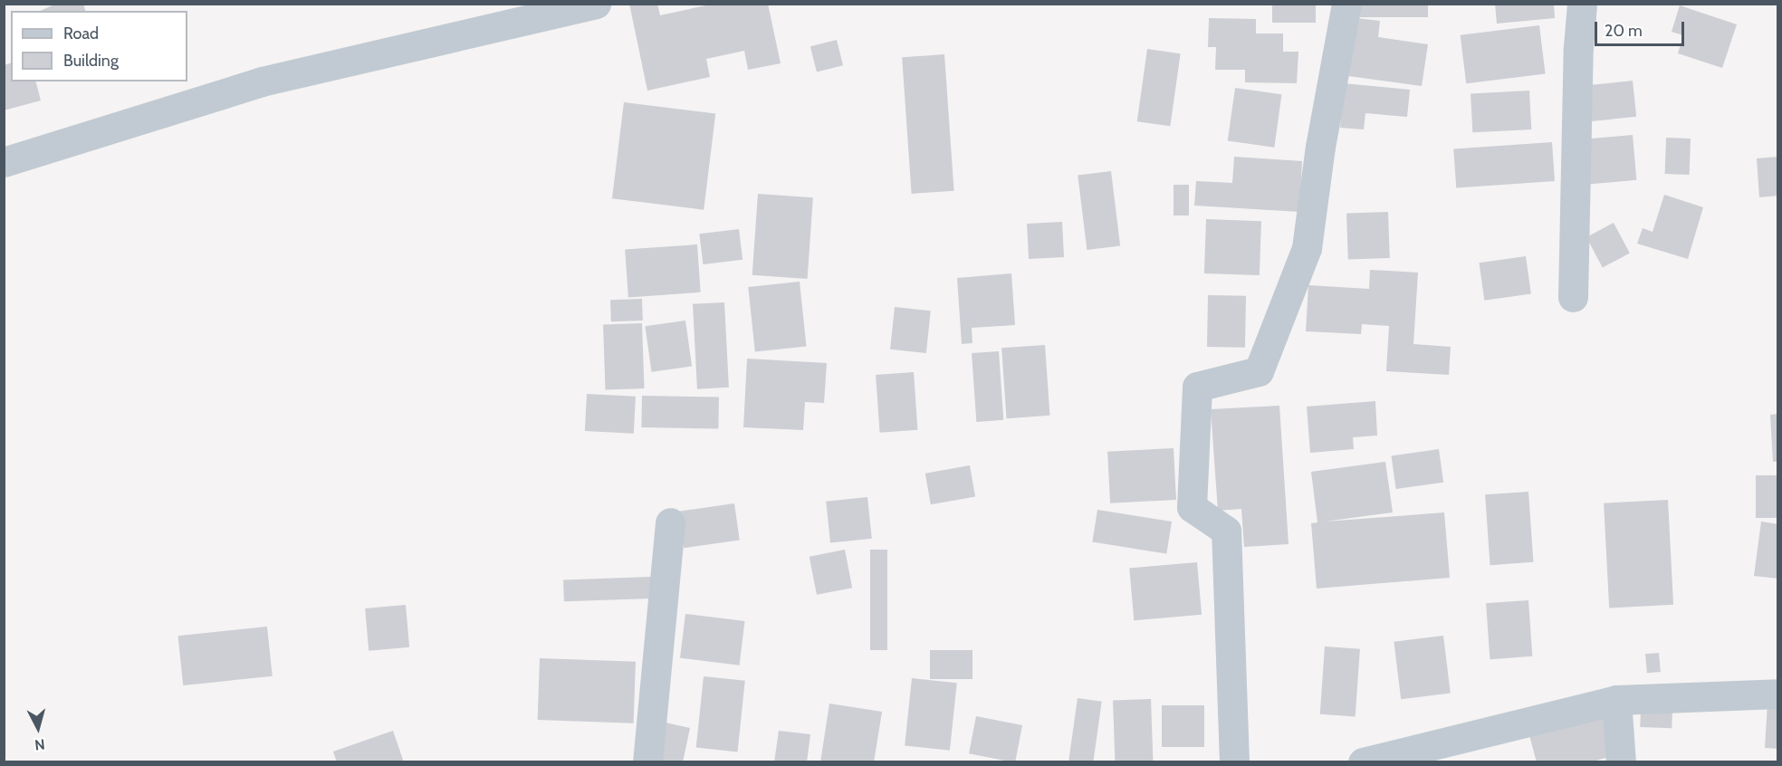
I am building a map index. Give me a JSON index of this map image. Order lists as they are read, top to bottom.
{
  "legend": ["Road", "Building"],
  "scale_bar": "20 m",
  "north": "bottom"
}
